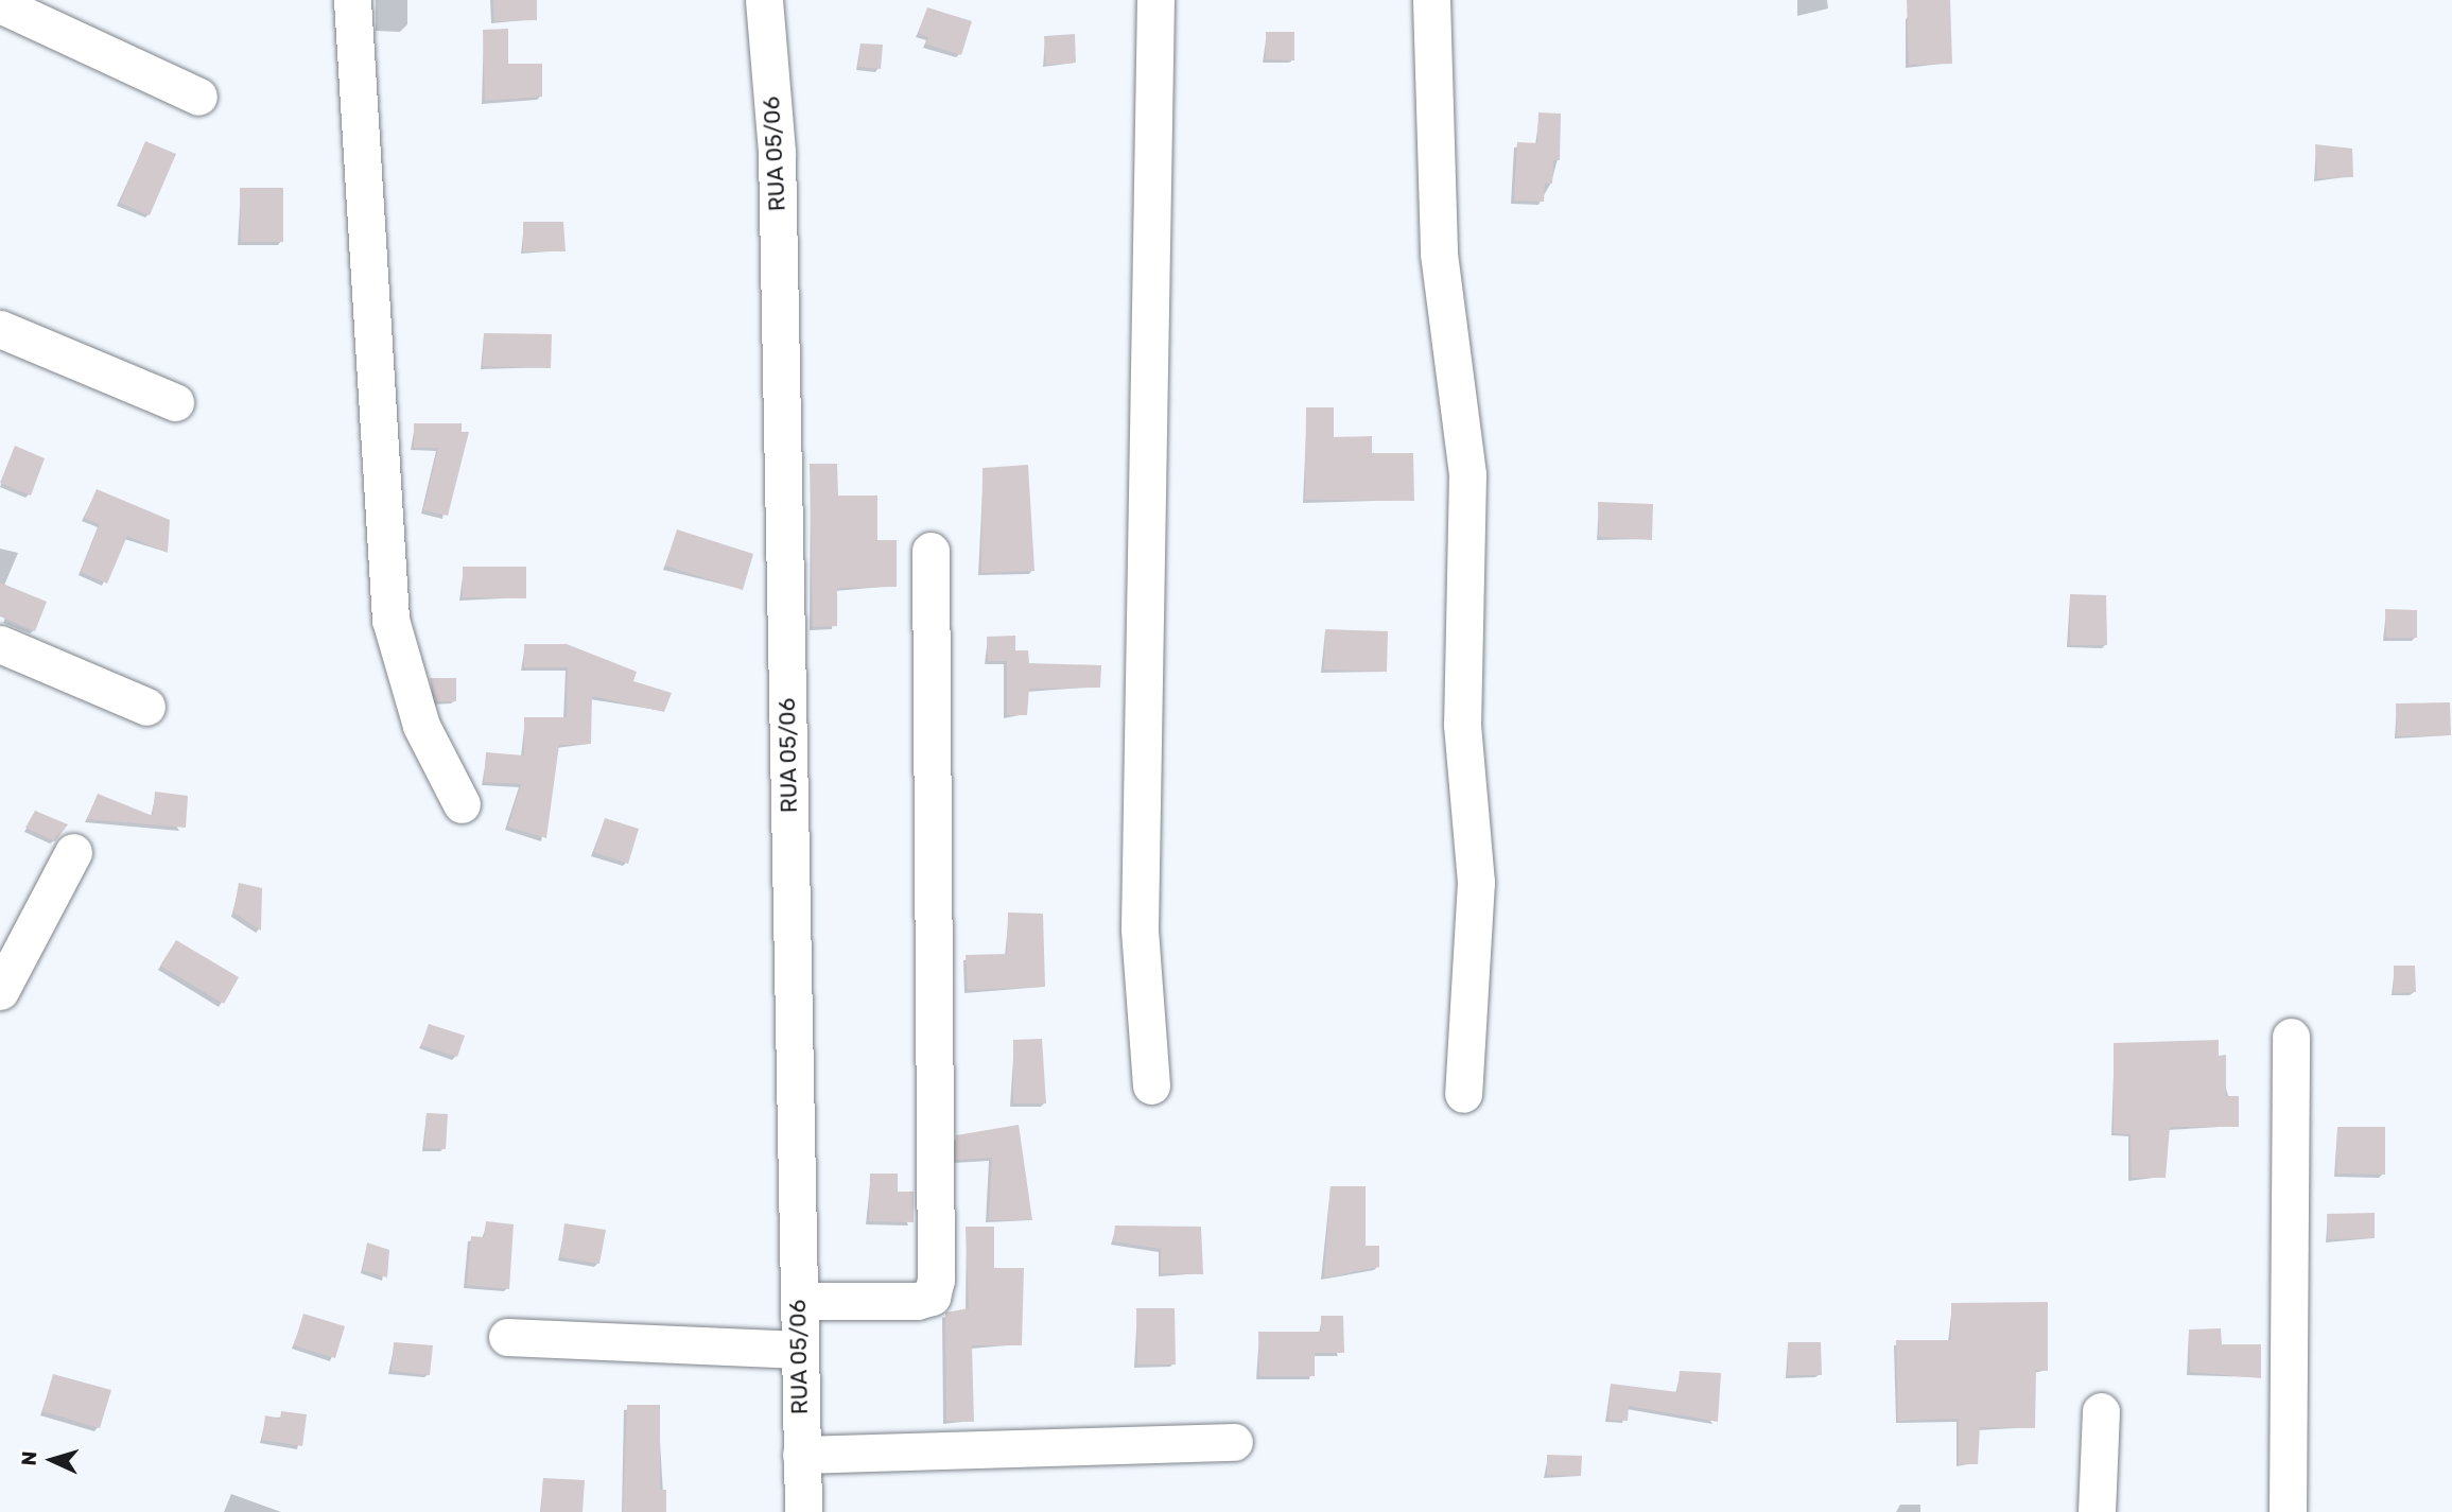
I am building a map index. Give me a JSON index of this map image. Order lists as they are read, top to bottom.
{
  "streets": {
    "street": ["RUA 05/06"]
  },
  "north": "left"
}
